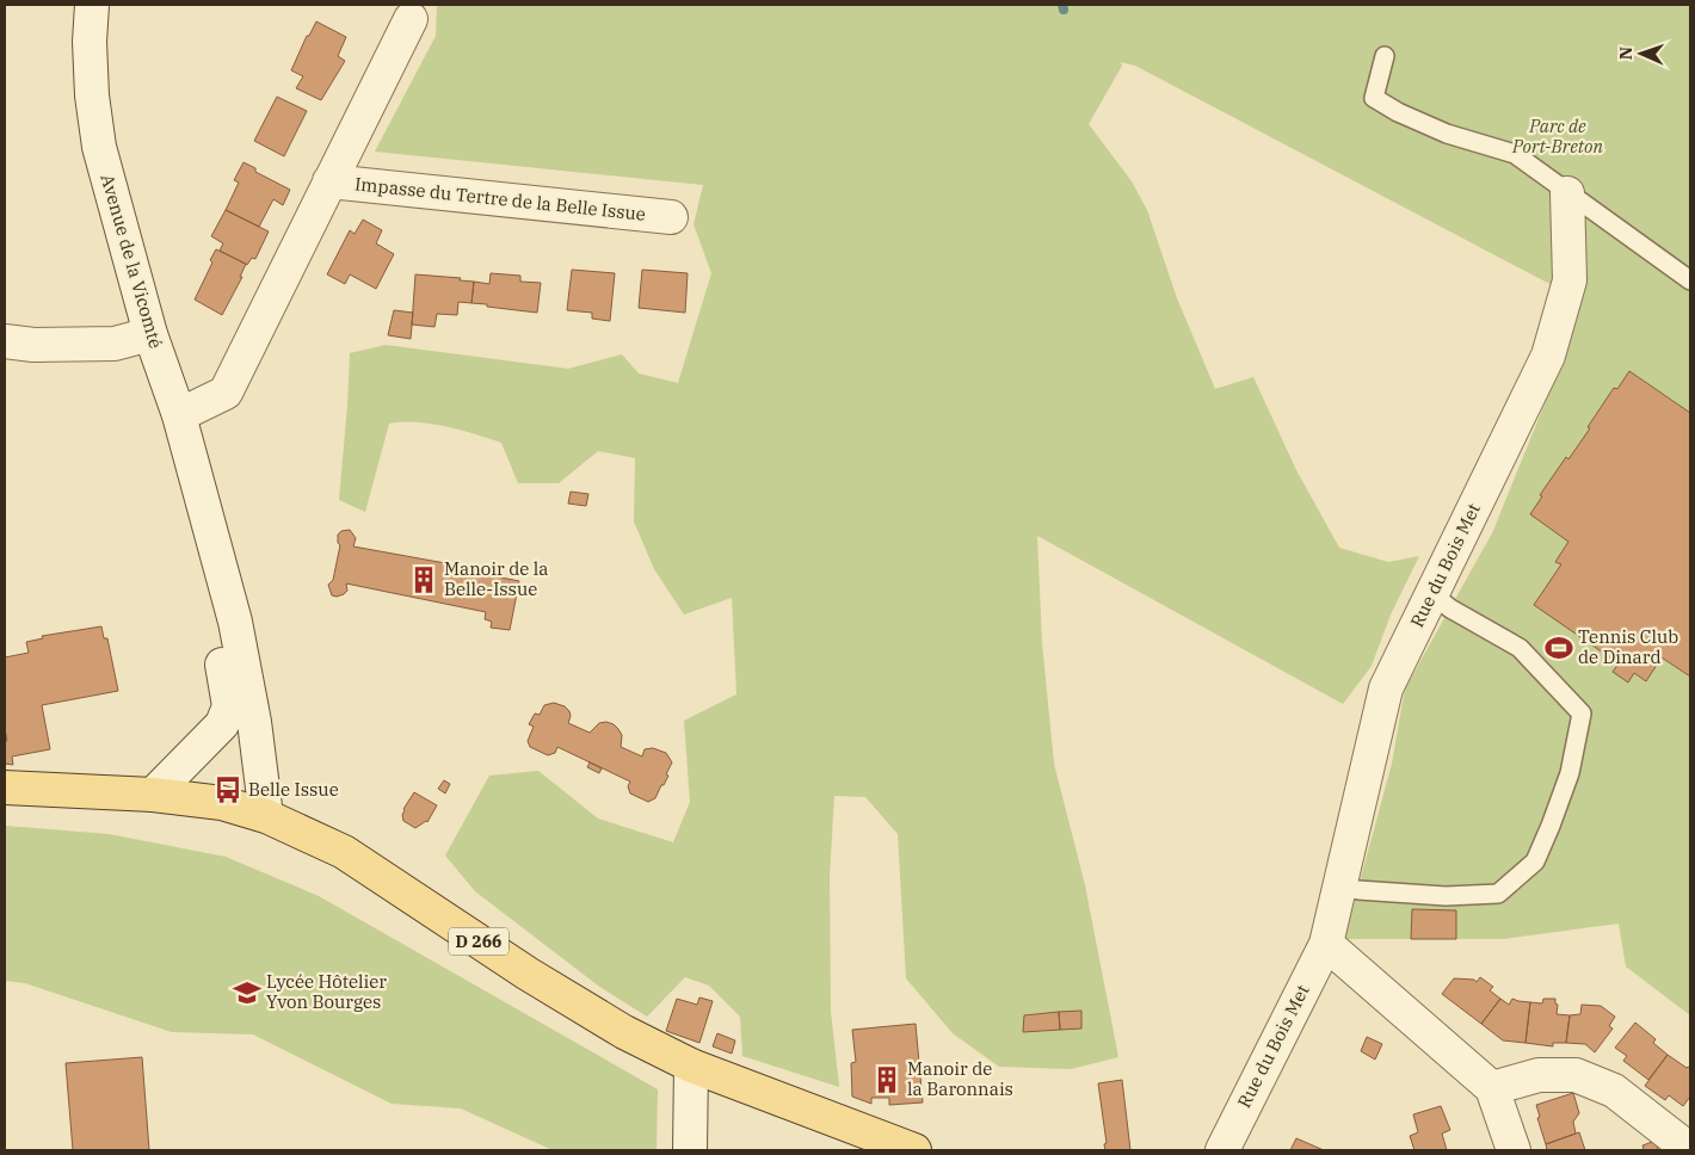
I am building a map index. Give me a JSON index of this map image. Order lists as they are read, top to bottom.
{
  "streets": {
    "main road": ["D 266"],
    "street": ["Impasse du Tertre de la Belle Issue", "Avenue de la Vicomté", "Rue du Bois Met"]
  },
  "crossings": [
    ["Impasse du Tertre de la Belle Issue", "Avenue de la Vicomté"],
    ["Avenue de la Vicomté", "D 266"]
  ],
  "parks": ["Parc de Port-Breton"],
  "places": {
    "building": ["Manoir de la Belle-Issue", "Manoir de la Baronnais"],
    "sports": ["Tennis Club de Dinard"],
    "bus stop": ["Belle Issue"],
    "school or university": ["Lycée Hôtelier Yvon Bourges"]
  },
  "north": "left"
}
